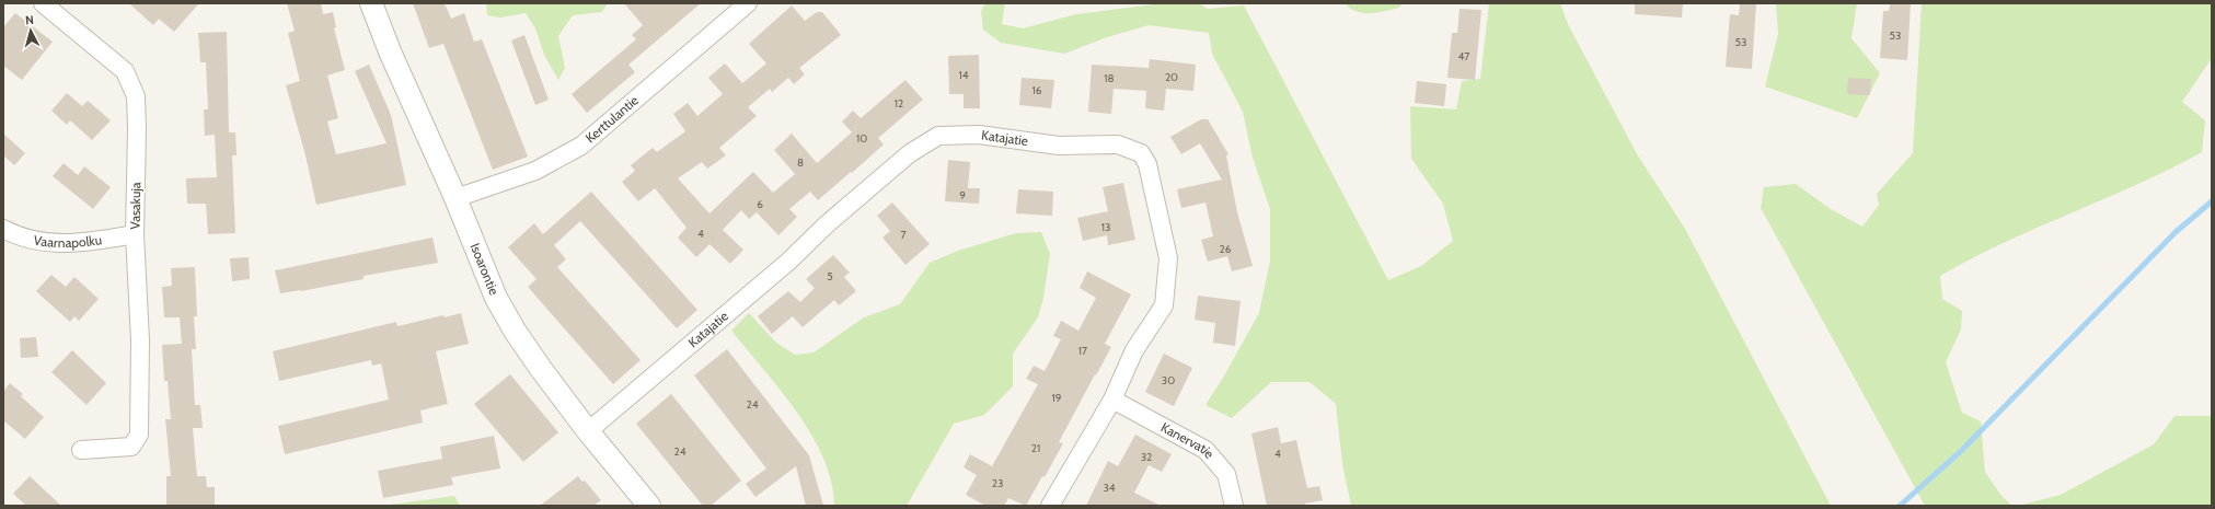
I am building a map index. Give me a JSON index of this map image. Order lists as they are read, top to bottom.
{
  "streets": {
    "street": [
      "Kerttulantie",
      "Katajatie",
      "Vasakuja",
      "Vaarnapolku",
      "Isoarontie",
      "Kanervatie"
    ]
  },
  "crossings": [
    ["Kerttulantie", "Isoarontie"],
    ["Katajatie", "Isoarontie"],
    ["Katajatie", "Kanervatie"],
    ["Vasakuja", "Vaarnapolku"]
  ],
  "house_numbers": [
    "53",
    "53",
    "47",
    "14",
    "20",
    "18",
    "16",
    "12",
    "10",
    "8",
    "9",
    "6",
    "13",
    "4",
    "7",
    "26",
    "5",
    "17",
    "30",
    "19",
    "24",
    "21",
    "24",
    "4",
    "32",
    "23",
    "34"
  ],
  "north": "top"
}
